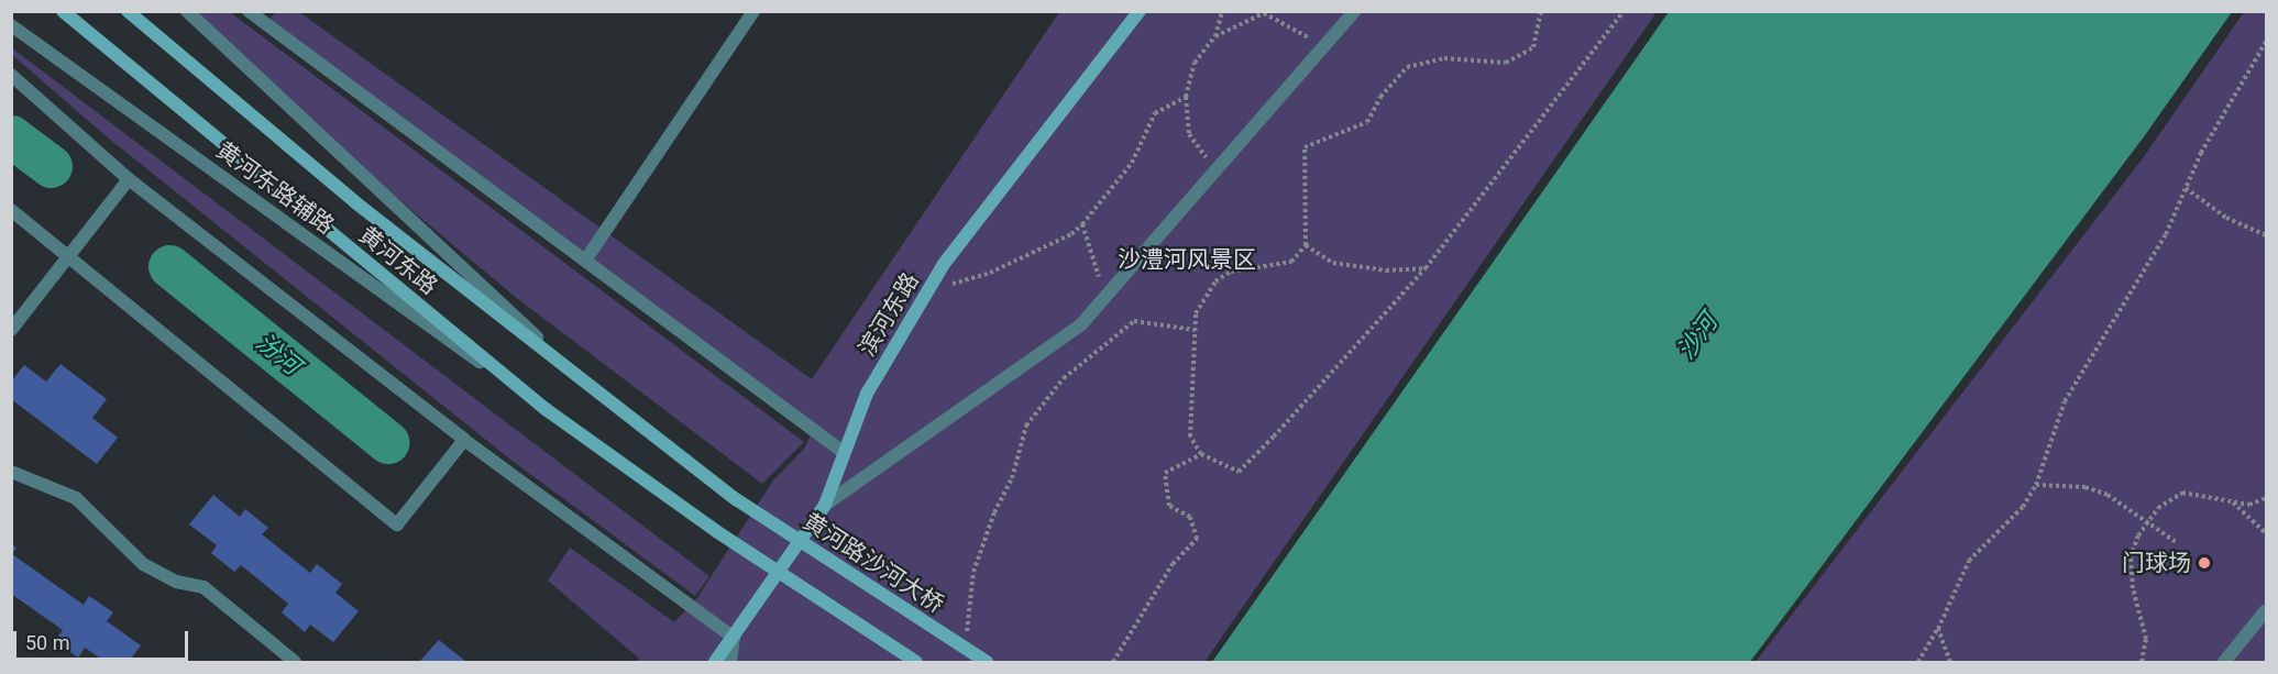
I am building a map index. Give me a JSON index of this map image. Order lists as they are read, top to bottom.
{
  "streets": {
    "main road": ["黄河东路", "滨河东路", "黄河路沙河大桥"],
    "street": ["黄河东路辅路"]
  },
  "crossings": [
    ["黄河东路辅路", "黄河东路"],
    ["黄河东路", "黄河路沙河大桥"]
  ],
  "water": ["沙河", "汾河"],
  "parks": ["沙澧河风景区"],
  "places": ["门球场"],
  "scale_bar": "50 m"
}
